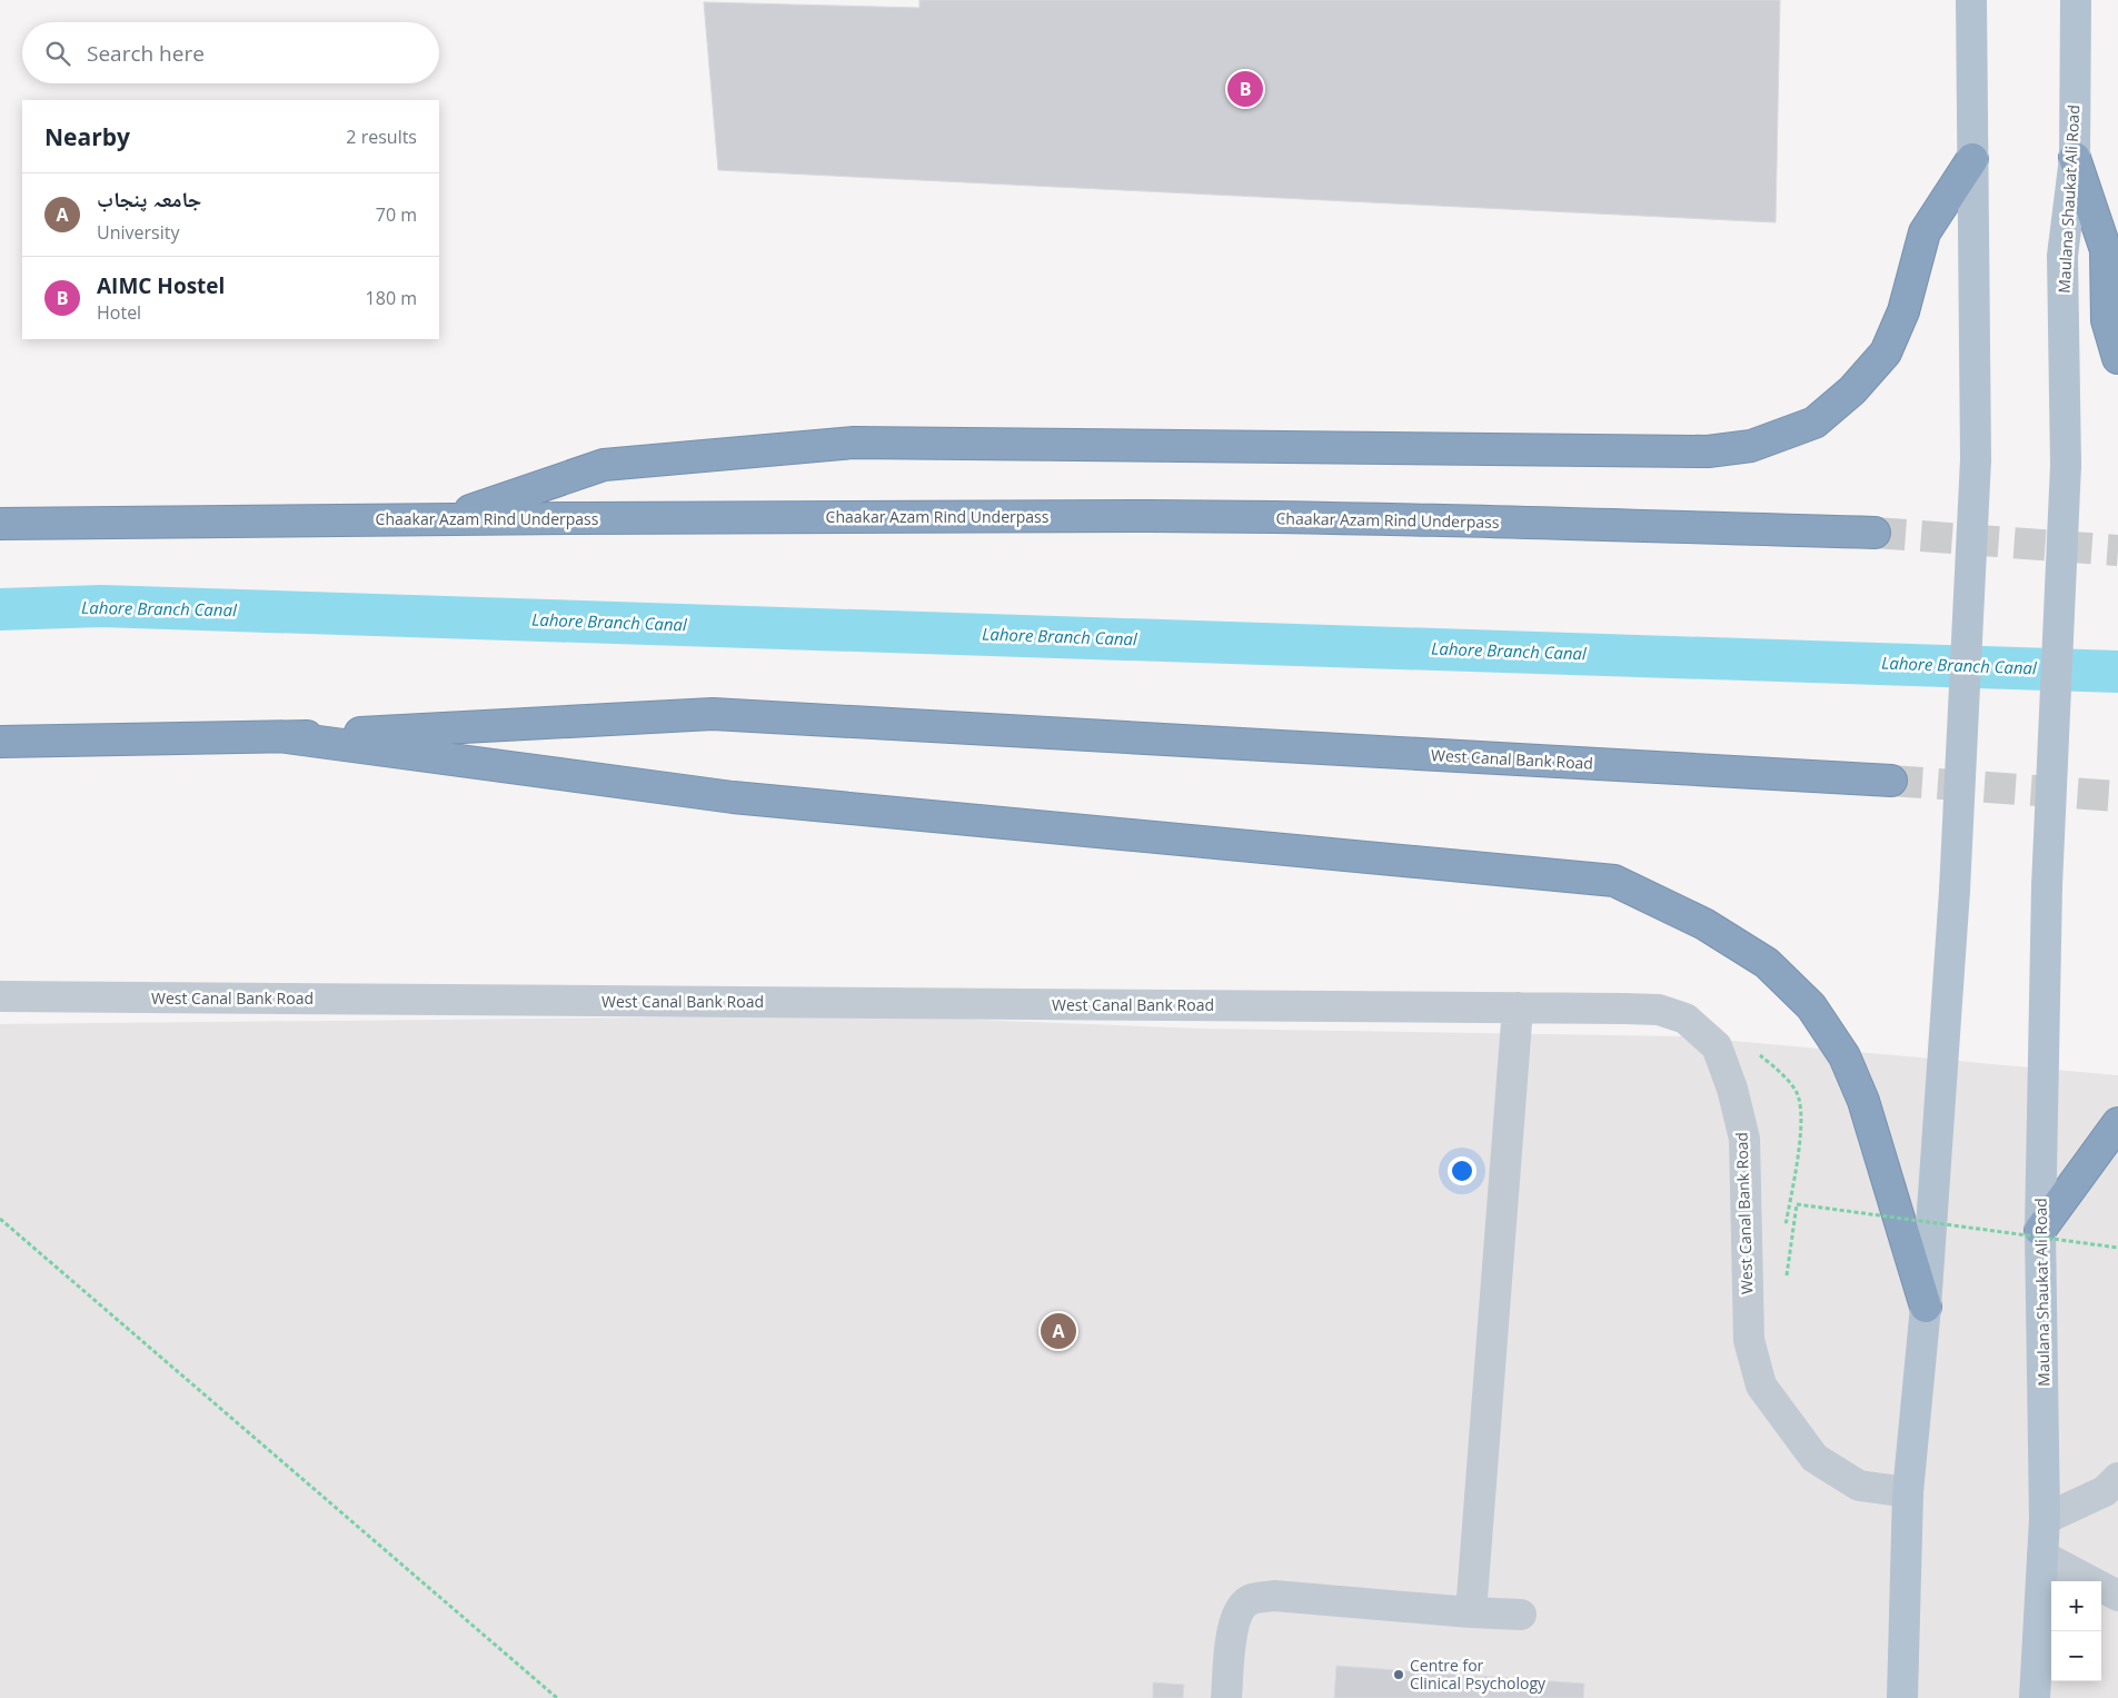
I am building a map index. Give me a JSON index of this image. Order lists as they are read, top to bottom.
{
  "streets": {
    "highway": ["Chaakar Azam Rind Underpass", "West Canal Bank Road"],
    "main road": ["Maulana Shaukat Ali Road"]
  },
  "water": ["Lahore Branch Canal"],
  "places": ["Centre for Clinical Psychology"],
  "page": {
    "search": "Search here",
    "pins": ["B", "A"],
    "heading": ["Nearby", "2 results"],
    "list": [
      {
        "mark": "A",
        "name": "جامعہ پنجاب",
        "note": "University",
        "value": "70 m"
      },
      {
        "mark": "B",
        "name": "AIMC Hostel",
        "note": "Hotel",
        "value": "180 m"
      }
    ],
    "map_buttons": ["+", "−"]
  }
}
